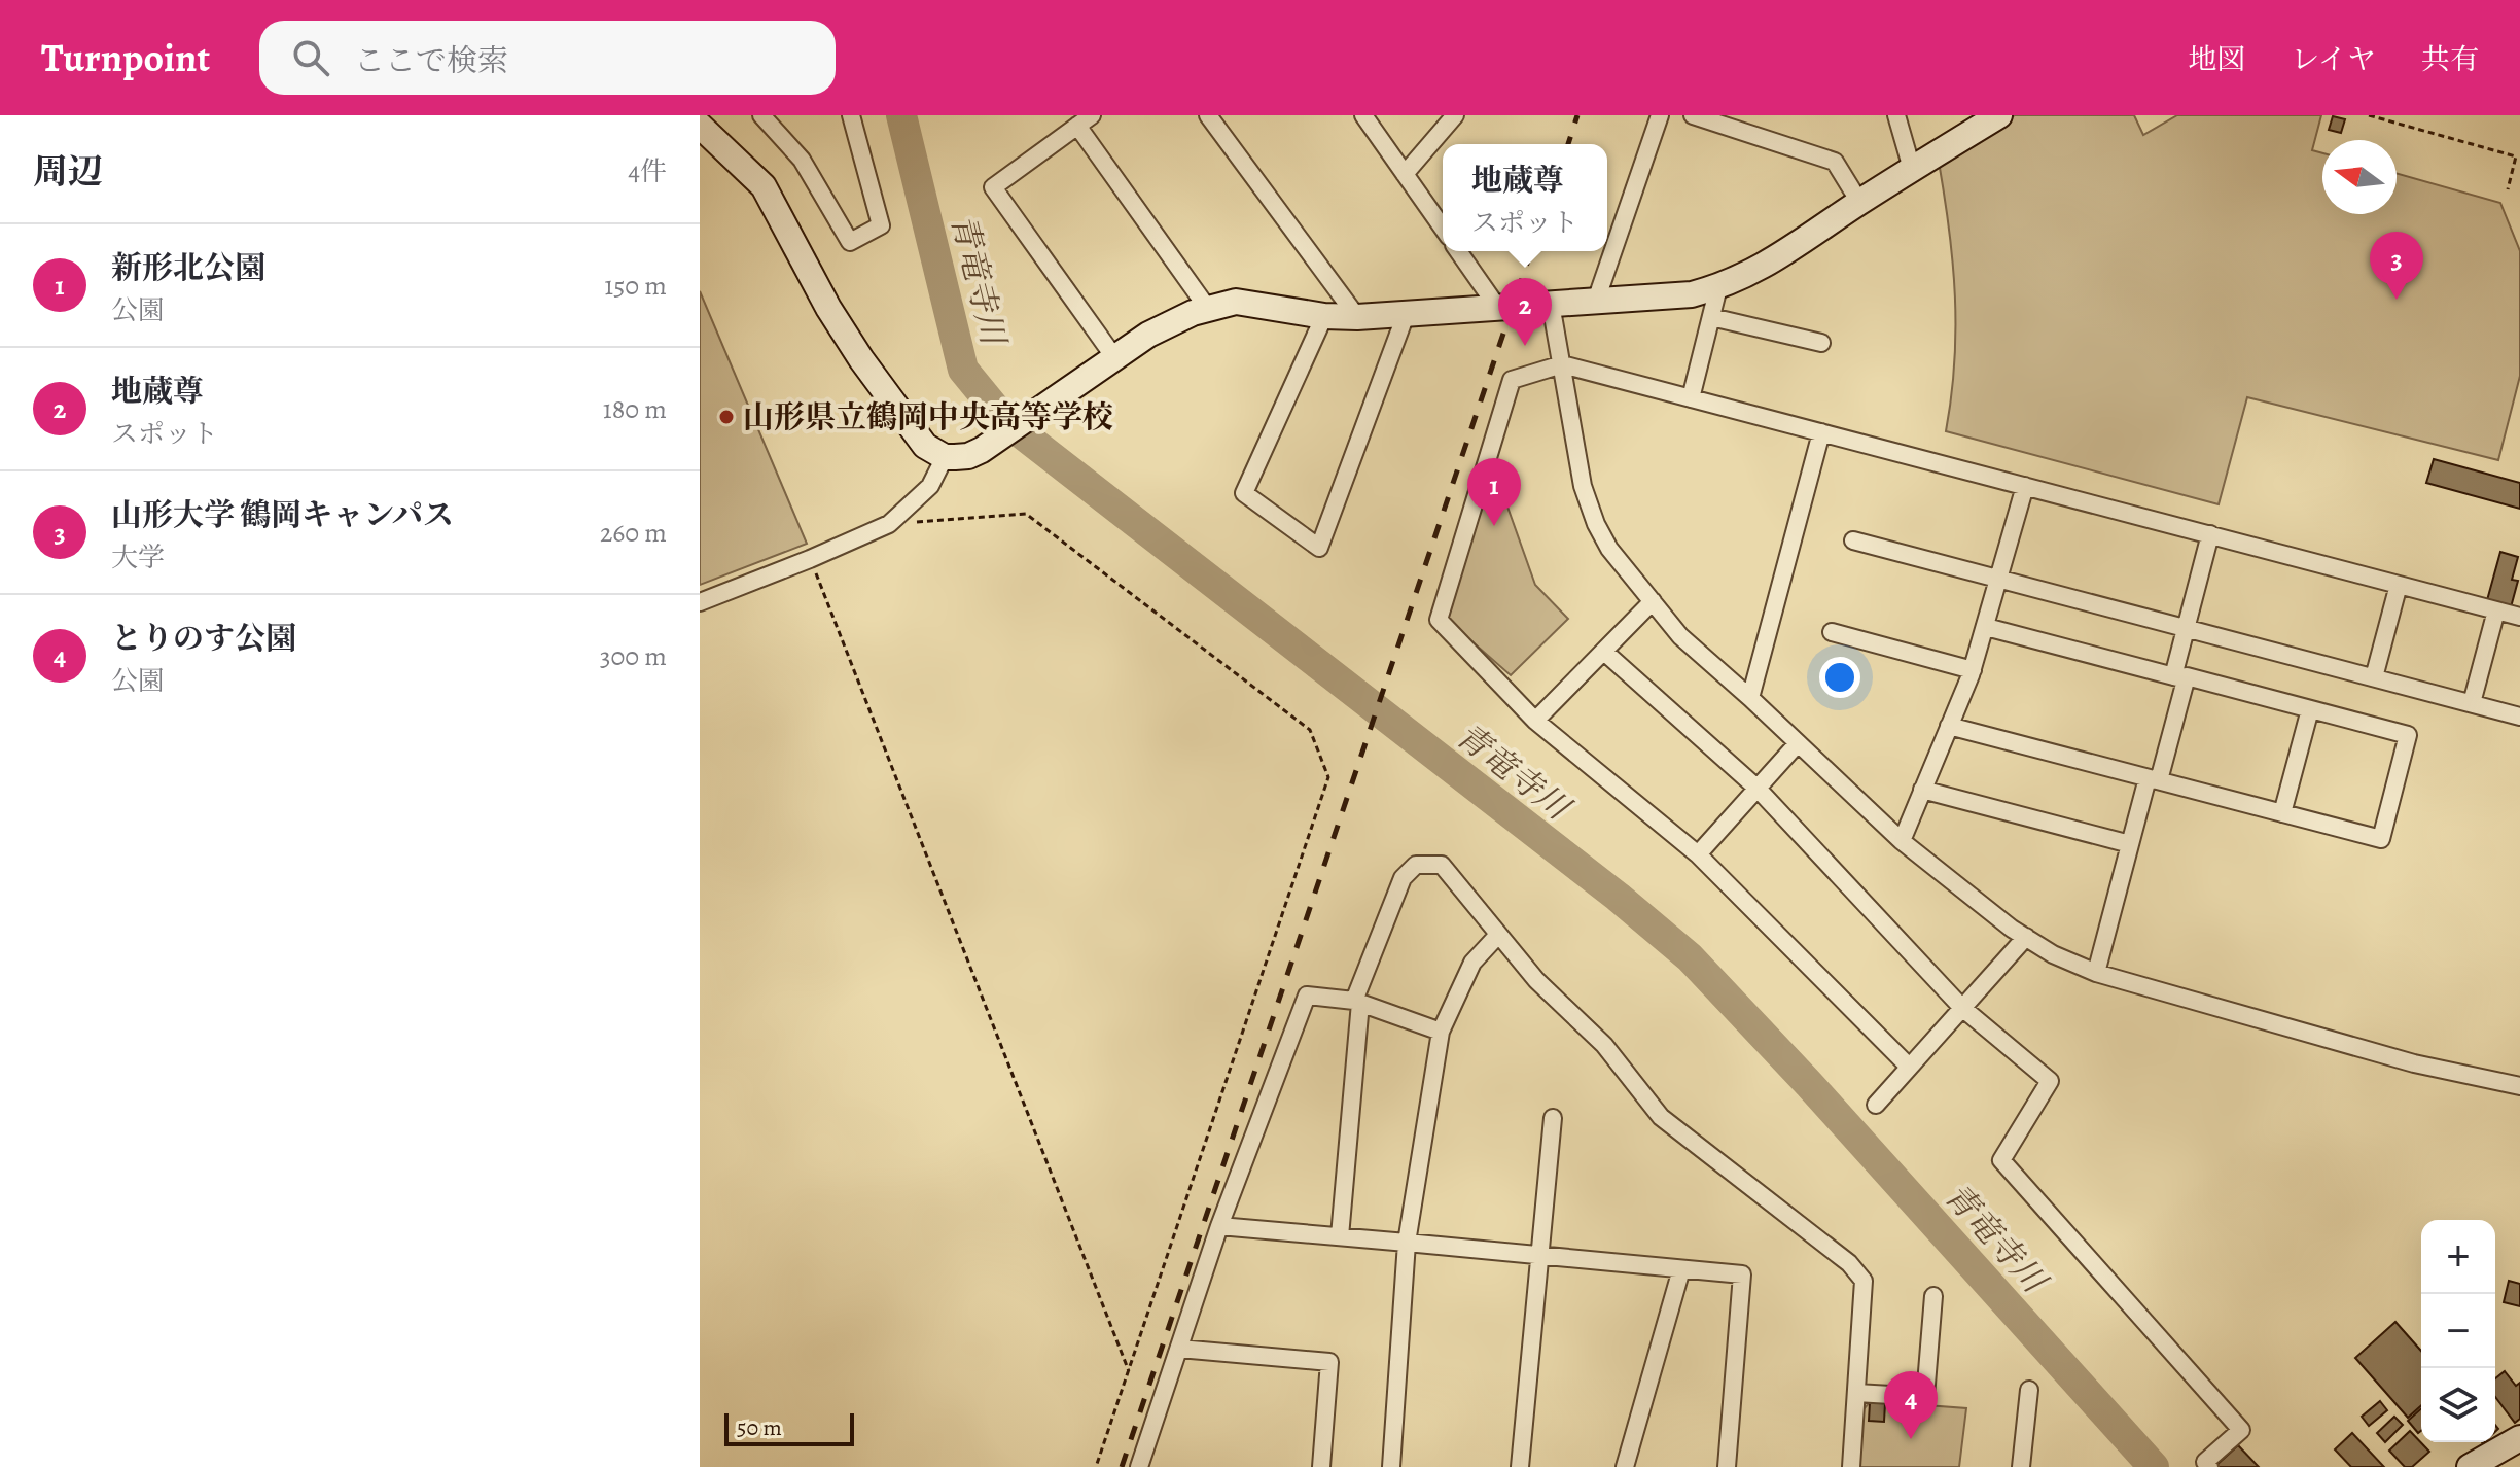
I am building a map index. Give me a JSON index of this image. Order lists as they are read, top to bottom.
{
  "water": ["青竜寺川"],
  "places": ["山形県立鶴岡中央高等学校"],
  "scale_bar": "50 m",
  "north": "left",
  "page": {
    "header": "Turnpoint",
    "search": "ここで検索",
    "nav": ["地図", "レイヤ", "共有"],
    "heading": ["周辺", "4件"],
    "popup": ["地蔵尊", "スポット"],
    "list": [
      {
        "mark": "1",
        "name": "新形北公園",
        "note": "公園",
        "value": "150 m"
      },
      {
        "mark": "2",
        "name": "地蔵尊",
        "note": "スポット",
        "value": "180 m"
      },
      {
        "mark": "3",
        "name": "山形大学 鶴岡キャンパス",
        "note": "大学",
        "value": "260 m"
      },
      {
        "mark": "4",
        "name": "とりのす公園",
        "note": "公園",
        "value": "300 m"
      }
    ],
    "pins": [
      "3",
      "2",
      "1",
      "4"
    ],
    "map_buttons": ["+", "−"],
    "scale": "50 m"
  }
}
